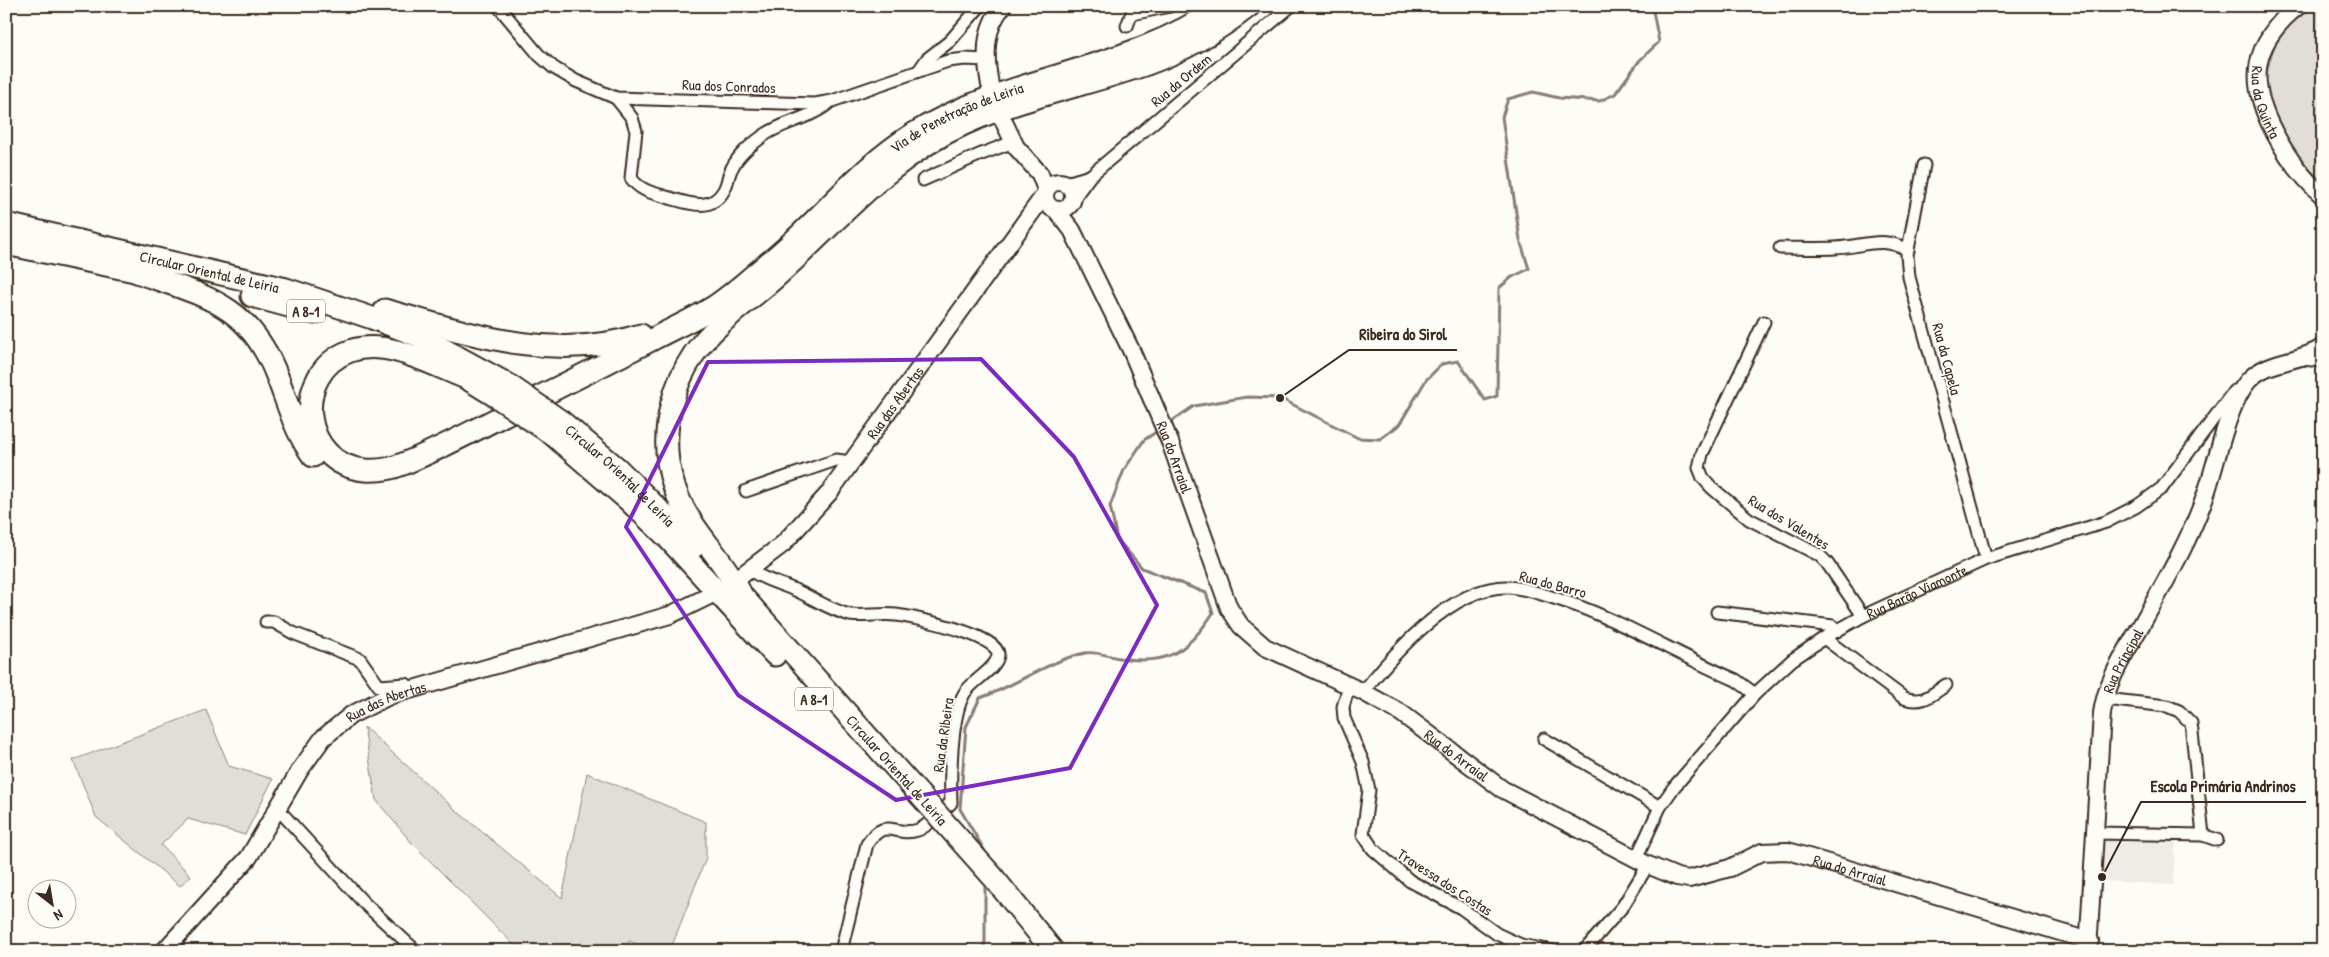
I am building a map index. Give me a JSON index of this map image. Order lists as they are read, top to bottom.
{
  "streets": {
    "highway": ["Via de Penetração de Leiria", "Circular Oriental de Leiria", "A 8-1"],
    "street": [
      "Rua da Ordem",
      "Rua dos Conrados",
      "Rua da Quinta",
      "Rua da Capela",
      "Rua das Abertas",
      "Rua do Arraial",
      "Rua dos Valentes",
      "Rua do Barro",
      "Rua Barão Viamonte",
      "Rua Principal",
      "Rua da Ribeira",
      "Travessa dos Costas"
    ]
  },
  "crossings": [
    ["Rua da Ordem", "Rua das Abertas"],
    ["Rua da Ordem", "Rua do Arraial"],
    ["Circular Oriental de Leiria", "Rua das Abertas"],
    ["Circular Oriental de Leiria", "Rua da Ribeira"],
    ["Rua da Capela", "Rua Barão Viamonte"],
    ["Rua das Abertas", "Rua do Arraial"],
    ["Rua das Abertas", "Rua da Ribeira"],
    ["Rua do Arraial", "Rua do Barro"],
    ["Rua do Arraial", "Rua Barão Viamonte"],
    ["Rua do Arraial", "Rua Principal"],
    ["Rua do Arraial", "Travessa dos Costas"],
    ["Rua dos Valentes", "Rua Barão Viamonte"],
    ["Rua do Barro", "Rua Barão Viamonte"],
    ["Rua do Barro", "Travessa dos Costas"],
    ["Rua Barão Viamonte", "Rua Principal"]
  ],
  "places": ["Ribeira do Sirol", "Escola Primária Andrinos"],
  "north": "bottom right"
}
